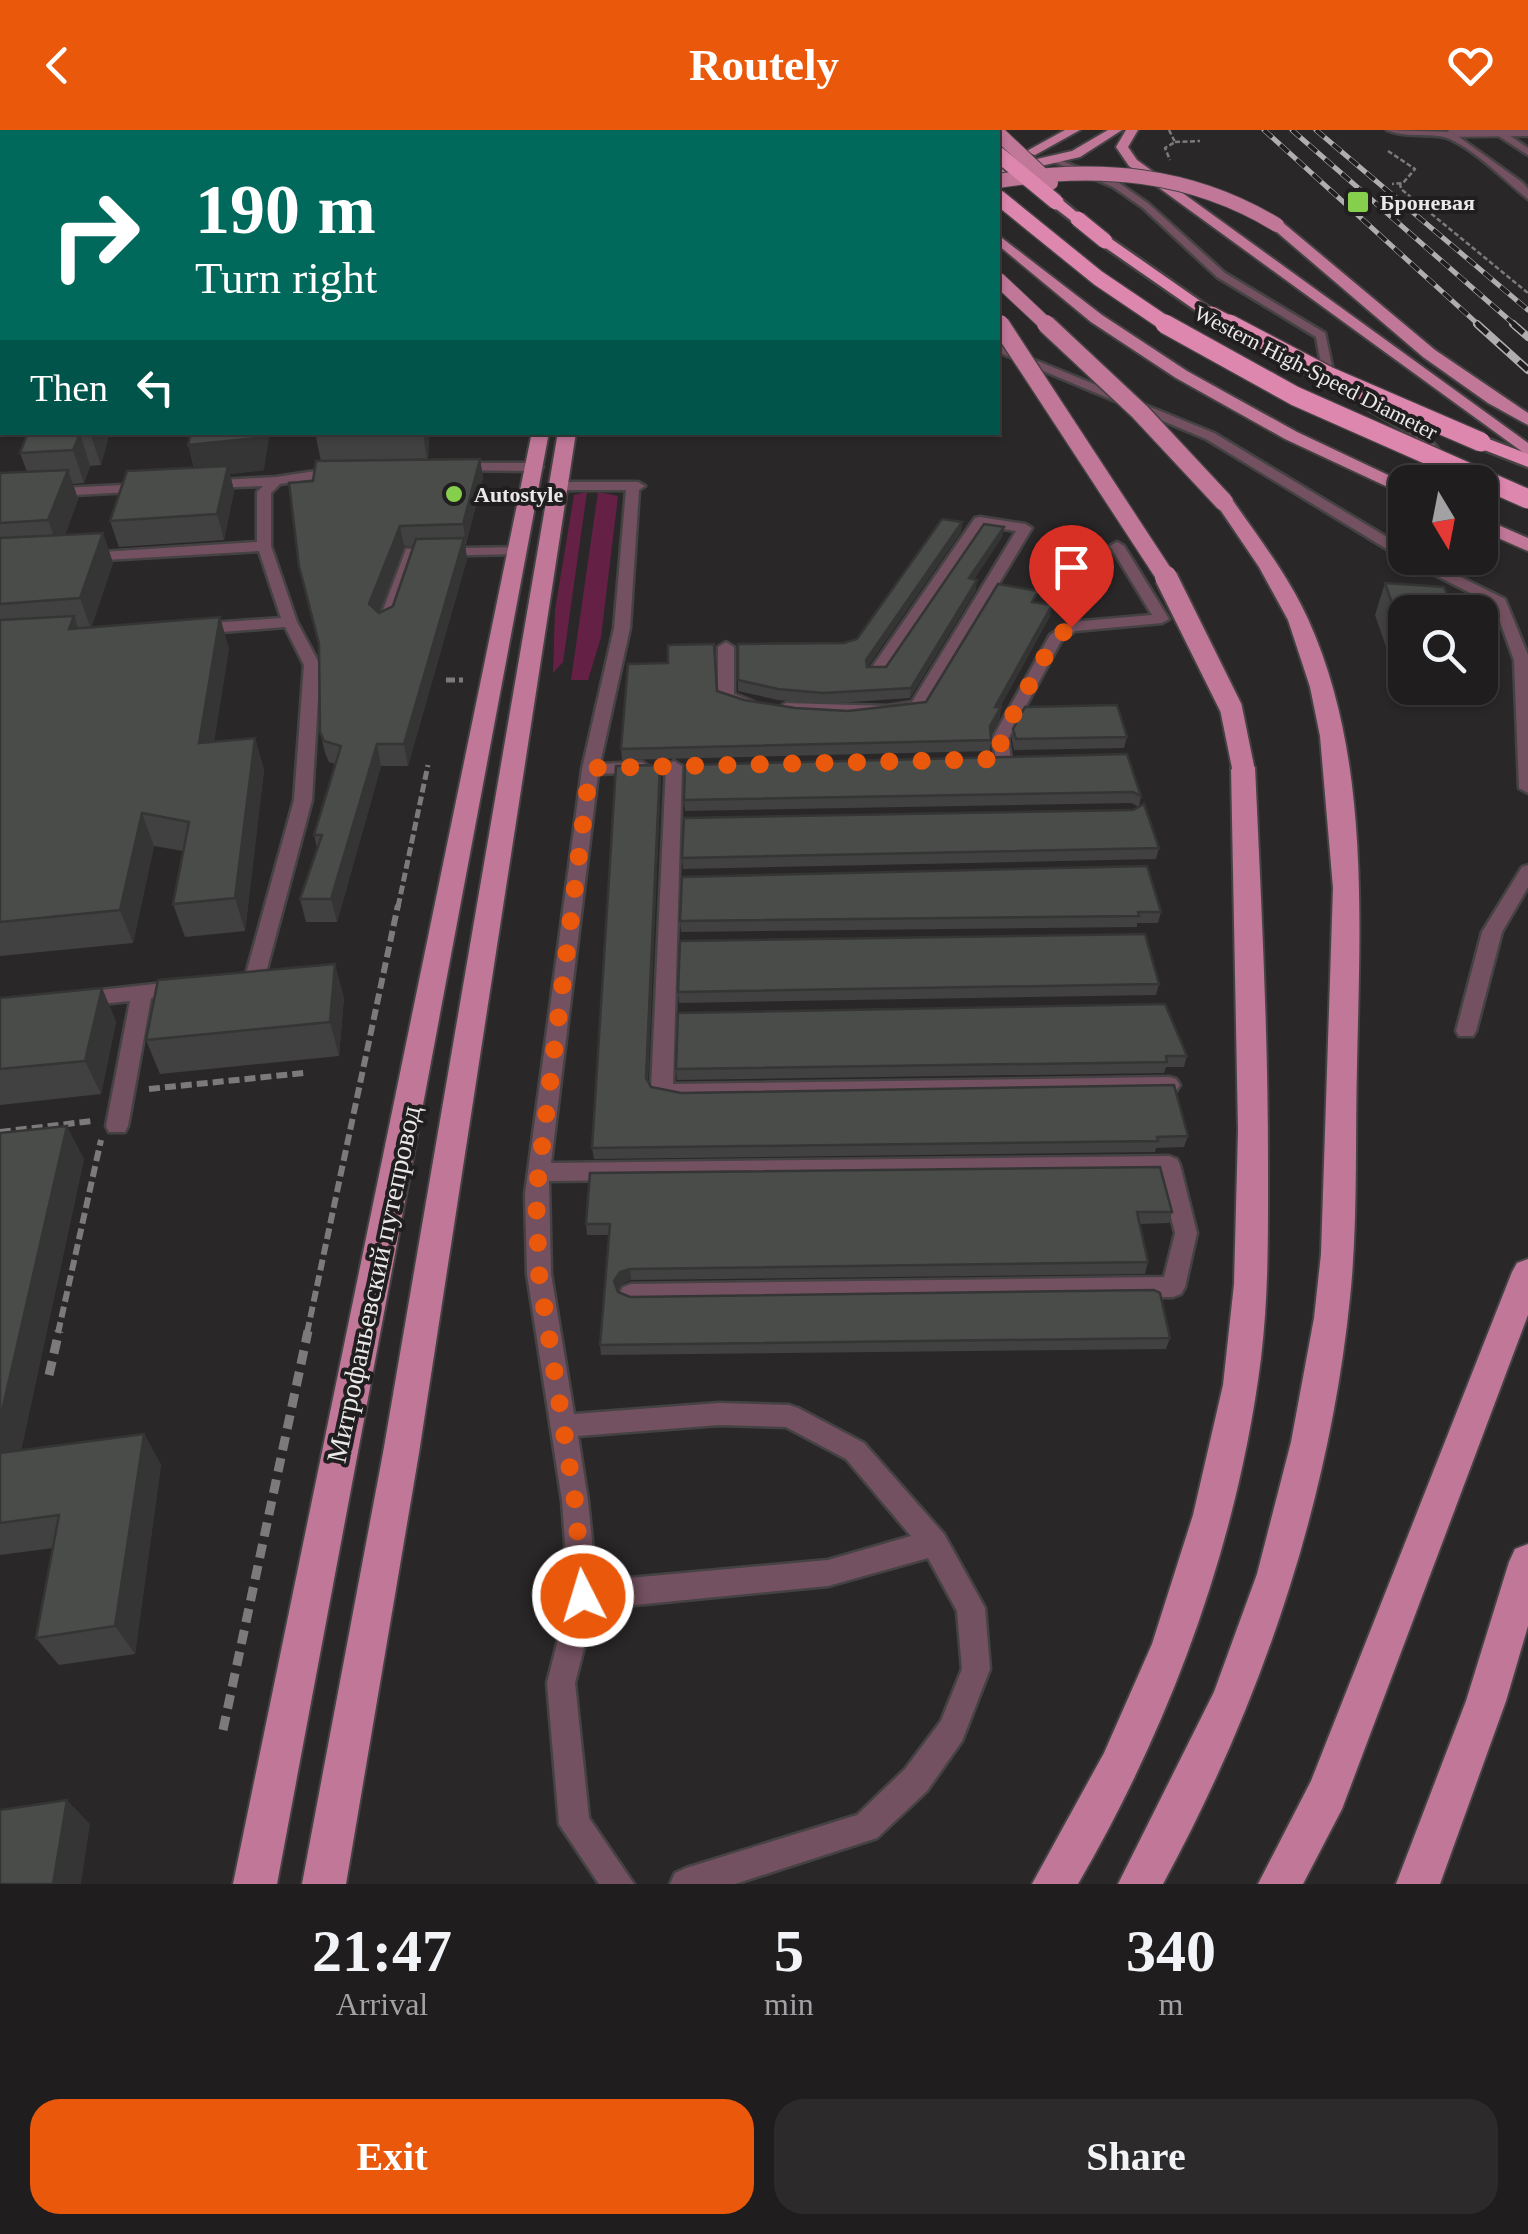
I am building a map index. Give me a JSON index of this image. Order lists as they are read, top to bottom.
{
  "streets": {
    "highway": ["Western High-Speed Diameter"],
    "main road": ["Митрофаньевский путепровод"]
  },
  "places": {
    "transit": ["Броневая"],
    "other": ["Autostyle"]
  },
  "north": "bottom",
  "page": {
    "header": "Routely",
    "turn": ["190 m", "Turn right"],
    "then": "Then",
    "eta": [
      "21:47",
      "Arrival",
      "5",
      "min",
      "340",
      "m"
    ],
    "buttons": ["Exit", "Share"]
  }
}
